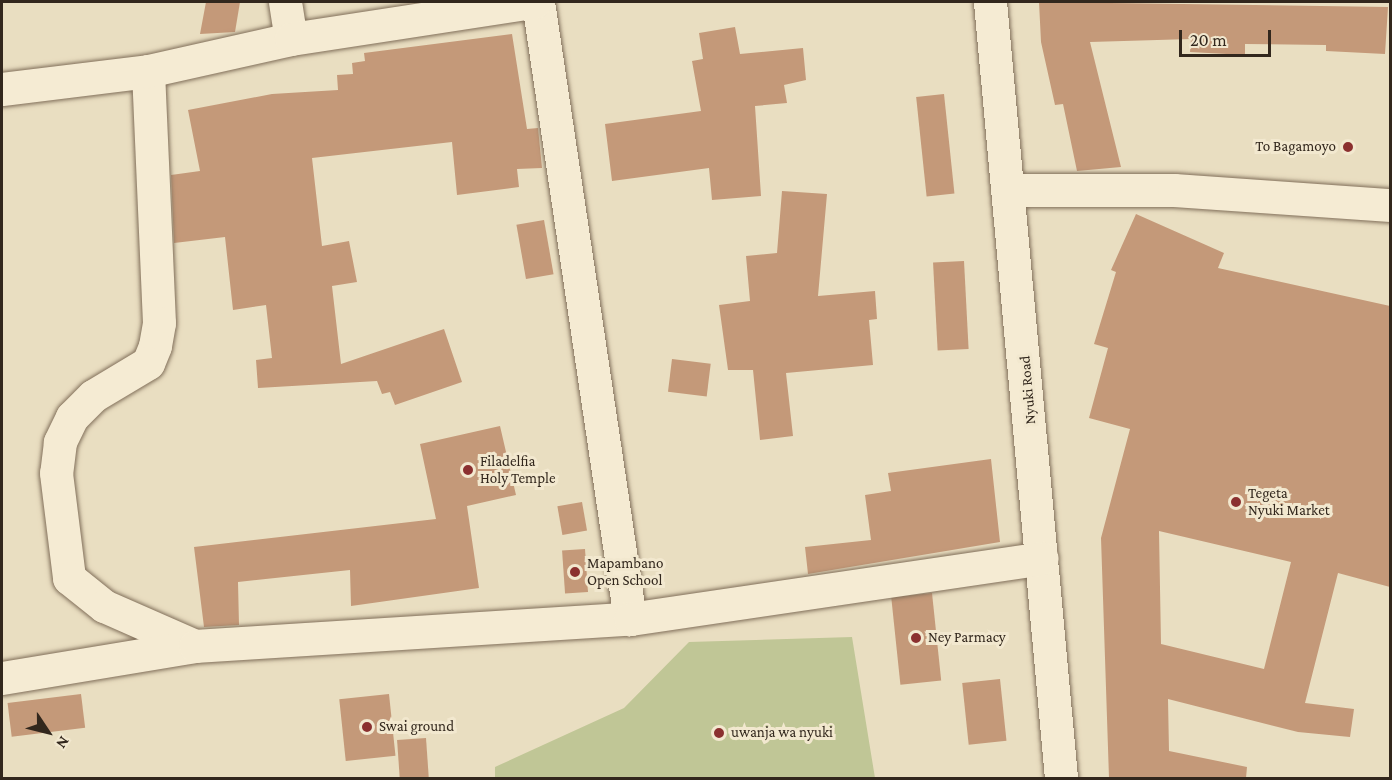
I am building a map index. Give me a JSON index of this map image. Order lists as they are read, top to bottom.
{
  "streets": {
    "street": ["Nyuki Road"]
  },
  "places": [
    "To Bagamoyo",
    "Filadelfia Holy Temple",
    "Tegeta Nyuki Market",
    "Mapambano Open School",
    "Ney Parmacy",
    "Swai ground",
    "uwanja wa nyuki"
  ],
  "scale_bar": "20 m",
  "north": "bottom right"
}
